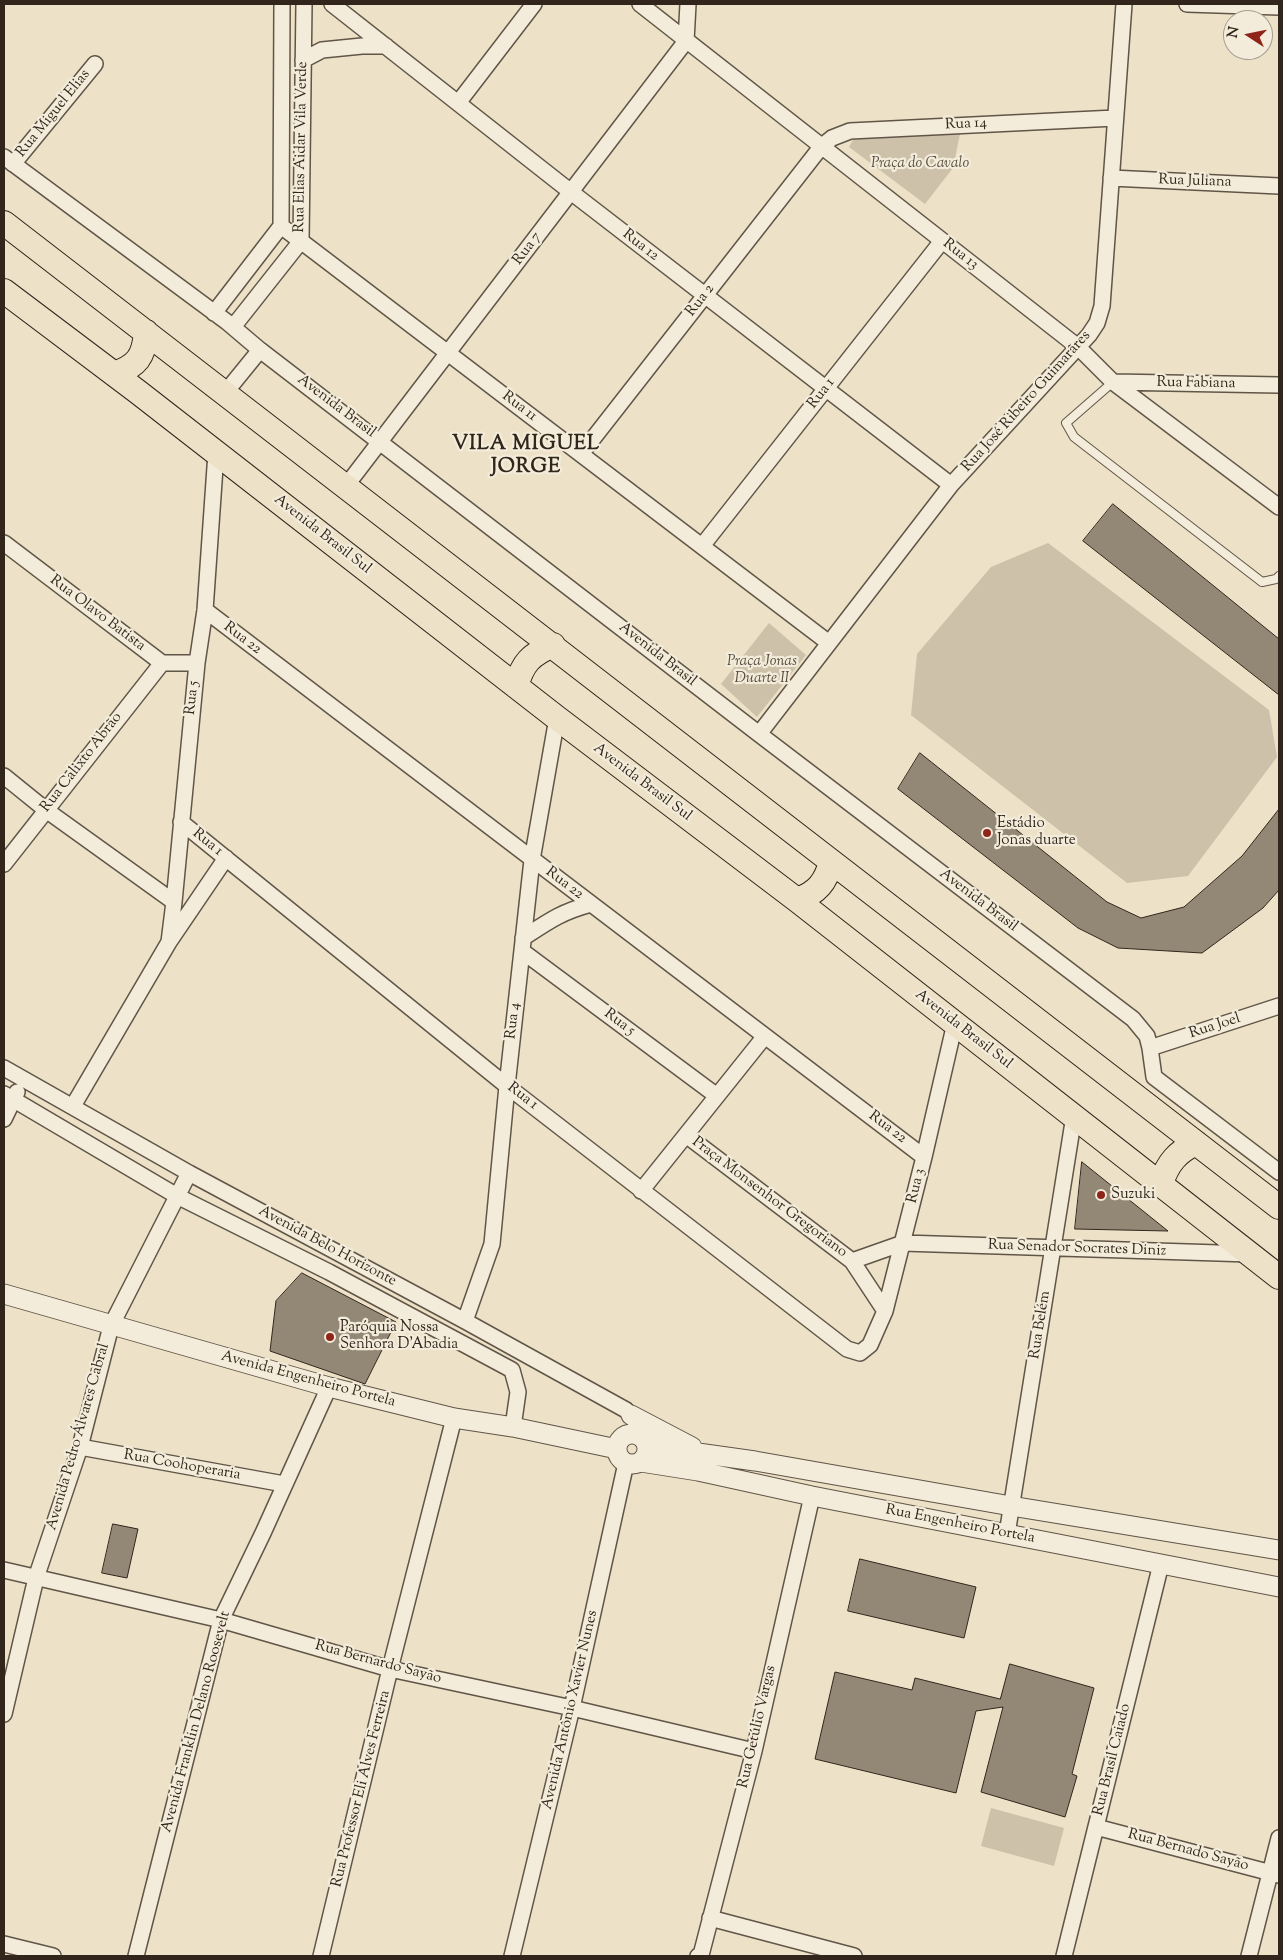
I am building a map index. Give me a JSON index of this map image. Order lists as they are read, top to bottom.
{
  "streets": {
    "main road": ["Avenida Brasil Sul"],
    "street": [
      "Rua Miguel Elias",
      "Rua 14",
      "Rua Elias Aidar Vila Verde",
      "Rua Juliana",
      "Rua 12",
      "Rua 7",
      "Rua 13",
      "Rua 2",
      "Rua Fabiana",
      "Rua 1",
      "Rua José Ribeiro Guimarãres",
      "Avenida Brasil",
      "Rua 11",
      "Rua Olavo Batista",
      "Rua 22",
      "Rua 5",
      "Rua Calixto Abrão",
      "Rua 4",
      "Rua Joel",
      "Rua 3",
      "Praça Monsenhor Gregoriano",
      "Avenida Belo Horizonte",
      "Rua Senador Socrates Diniz",
      "Rua Belém",
      "Avenida Engenheiro Portela",
      "Avenida Pedro Álvares Cabral",
      "Rua Coohoperaria",
      "Rua Engenheiro Portela",
      "Rua Bernardo Sayão",
      "Avenida Antônio Xavier Nunes",
      "Avenida Franklin Delano Roosevelt",
      "Rua Getúlio Vargas",
      "Rua Brasil Caiado",
      "Rua Professor Eli Alves Ferreira",
      "Rua Bernado Sayão"
    ]
  },
  "crossings": [
    ["Rua Miguel Elias", "Avenida Brasil"],
    ["Rua 14", "Rua 13"],
    ["Rua 14", "Rua 2"],
    ["Rua 14", "Rua José Ribeiro Guimarãres"],
    ["Rua Elias Aidar Vila Verde", "Avenida Brasil"],
    ["Rua Elias Aidar Vila Verde", "Rua 11"],
    ["Rua Juliana", "Rua José Ribeiro Guimarãres"],
    ["Rua 12", "Rua 7"],
    ["Rua 12", "Rua 2"],
    ["Rua 12", "Rua 1"],
    ["Rua 12", "Rua José Ribeiro Guimarãres"],
    ["Rua 7", "Rua 13"],
    ["Rua 7", "Avenida Brasil"],
    ["Rua 7", "Rua 11"],
    ["Rua 13", "Rua 2"],
    ["Rua 13", "Rua Fabiana"],
    ["Rua 13", "Rua 1"],
    ["Rua 13", "Rua José Ribeiro Guimarãres"],
    ["Rua 2", "Rua 11"],
    ["Rua 1", "Rua 11"],
    ["Rua 1", "Rua 5"],
    ["Rua 1", "Rua 4"],
    ["Rua 1", "Rua 3"],
    ["Rua José Ribeiro Guimarãres", "Avenida Brasil"],
    ["Rua José Ribeiro Guimarãres", "Rua 11"],
    ["Avenida Brasil", "Rua Joel"],
    ["Avenida Brasil Sul", "Rua 5"],
    ["Avenida Brasil Sul", "Rua 4"],
    ["Avenida Brasil Sul", "Rua 3"],
    ["Avenida Brasil Sul", "Rua Senador Socrates Diniz"],
    ["Avenida Brasil Sul", "Rua Belém"],
    ["Rua Olavo Batista", "Rua Calixto Abrão"],
    ["Rua 22", "Rua 5"],
    ["Rua 22", "Rua 4"],
    ["Rua 22", "Rua 3"],
    ["Rua 5", "Rua 4"],
    ["Rua 5", "Avenida Belo Horizonte"],
    ["Rua 4", "Avenida Belo Horizonte"],
    ["Rua 3", "Praça Monsenhor Gregoriano"],
    ["Rua 3", "Rua Senador Socrates Diniz"],
    ["Praça Monsenhor Gregoriano", "Rua Senador Socrates Diniz"],
    ["Avenida Belo Horizonte", "Avenida Engenheiro Portela"],
    ["Avenida Belo Horizonte", "Avenida Pedro Álvares Cabral"],
    ["Rua Senador Socrates Diniz", "Rua Belém"],
    ["Rua Belém", "Rua Engenheiro Portela"],
    ["Avenida Engenheiro Portela", "Avenida Pedro Álvares Cabral"],
    ["Avenida Engenheiro Portela", "Rua Engenheiro Portela"],
    ["Avenida Engenheiro Portela", "Avenida Antônio Xavier Nunes"],
    ["Avenida Engenheiro Portela", "Avenida Franklin Delano Roosevelt"],
    ["Avenida Engenheiro Portela", "Rua Professor Eli Alves Ferreira"],
    ["Avenida Pedro Álvares Cabral", "Rua Coohoperaria"],
    ["Avenida Pedro Álvares Cabral", "Rua Bernardo Sayão"],
    ["Rua Coohoperaria", "Avenida Franklin Delano Roosevelt"],
    ["Rua Engenheiro Portela", "Avenida Antônio Xavier Nunes"],
    ["Rua Engenheiro Portela", "Rua Getúlio Vargas"],
    ["Rua Engenheiro Portela", "Rua Brasil Caiado"],
    ["Rua Bernardo Sayão", "Avenida Antônio Xavier Nunes"],
    ["Rua Bernardo Sayão", "Avenida Franklin Delano Roosevelt"],
    ["Rua Bernardo Sayão", "Rua Getúlio Vargas"],
    ["Rua Bernardo Sayão", "Rua Professor Eli Alves Ferreira"],
    ["Rua Brasil Caiado", "Rua Bernado Sayão"]
  ],
  "districts": ["VILA MIGUEL JORGE"],
  "parks": ["Praça do Cavalo", "Praça Jonas Duarte II"],
  "places": ["Estádio Jonas duarte", "Suzuki", "Paróquia Nossa Senhora D’Abadia"],
  "north": "left"
}
